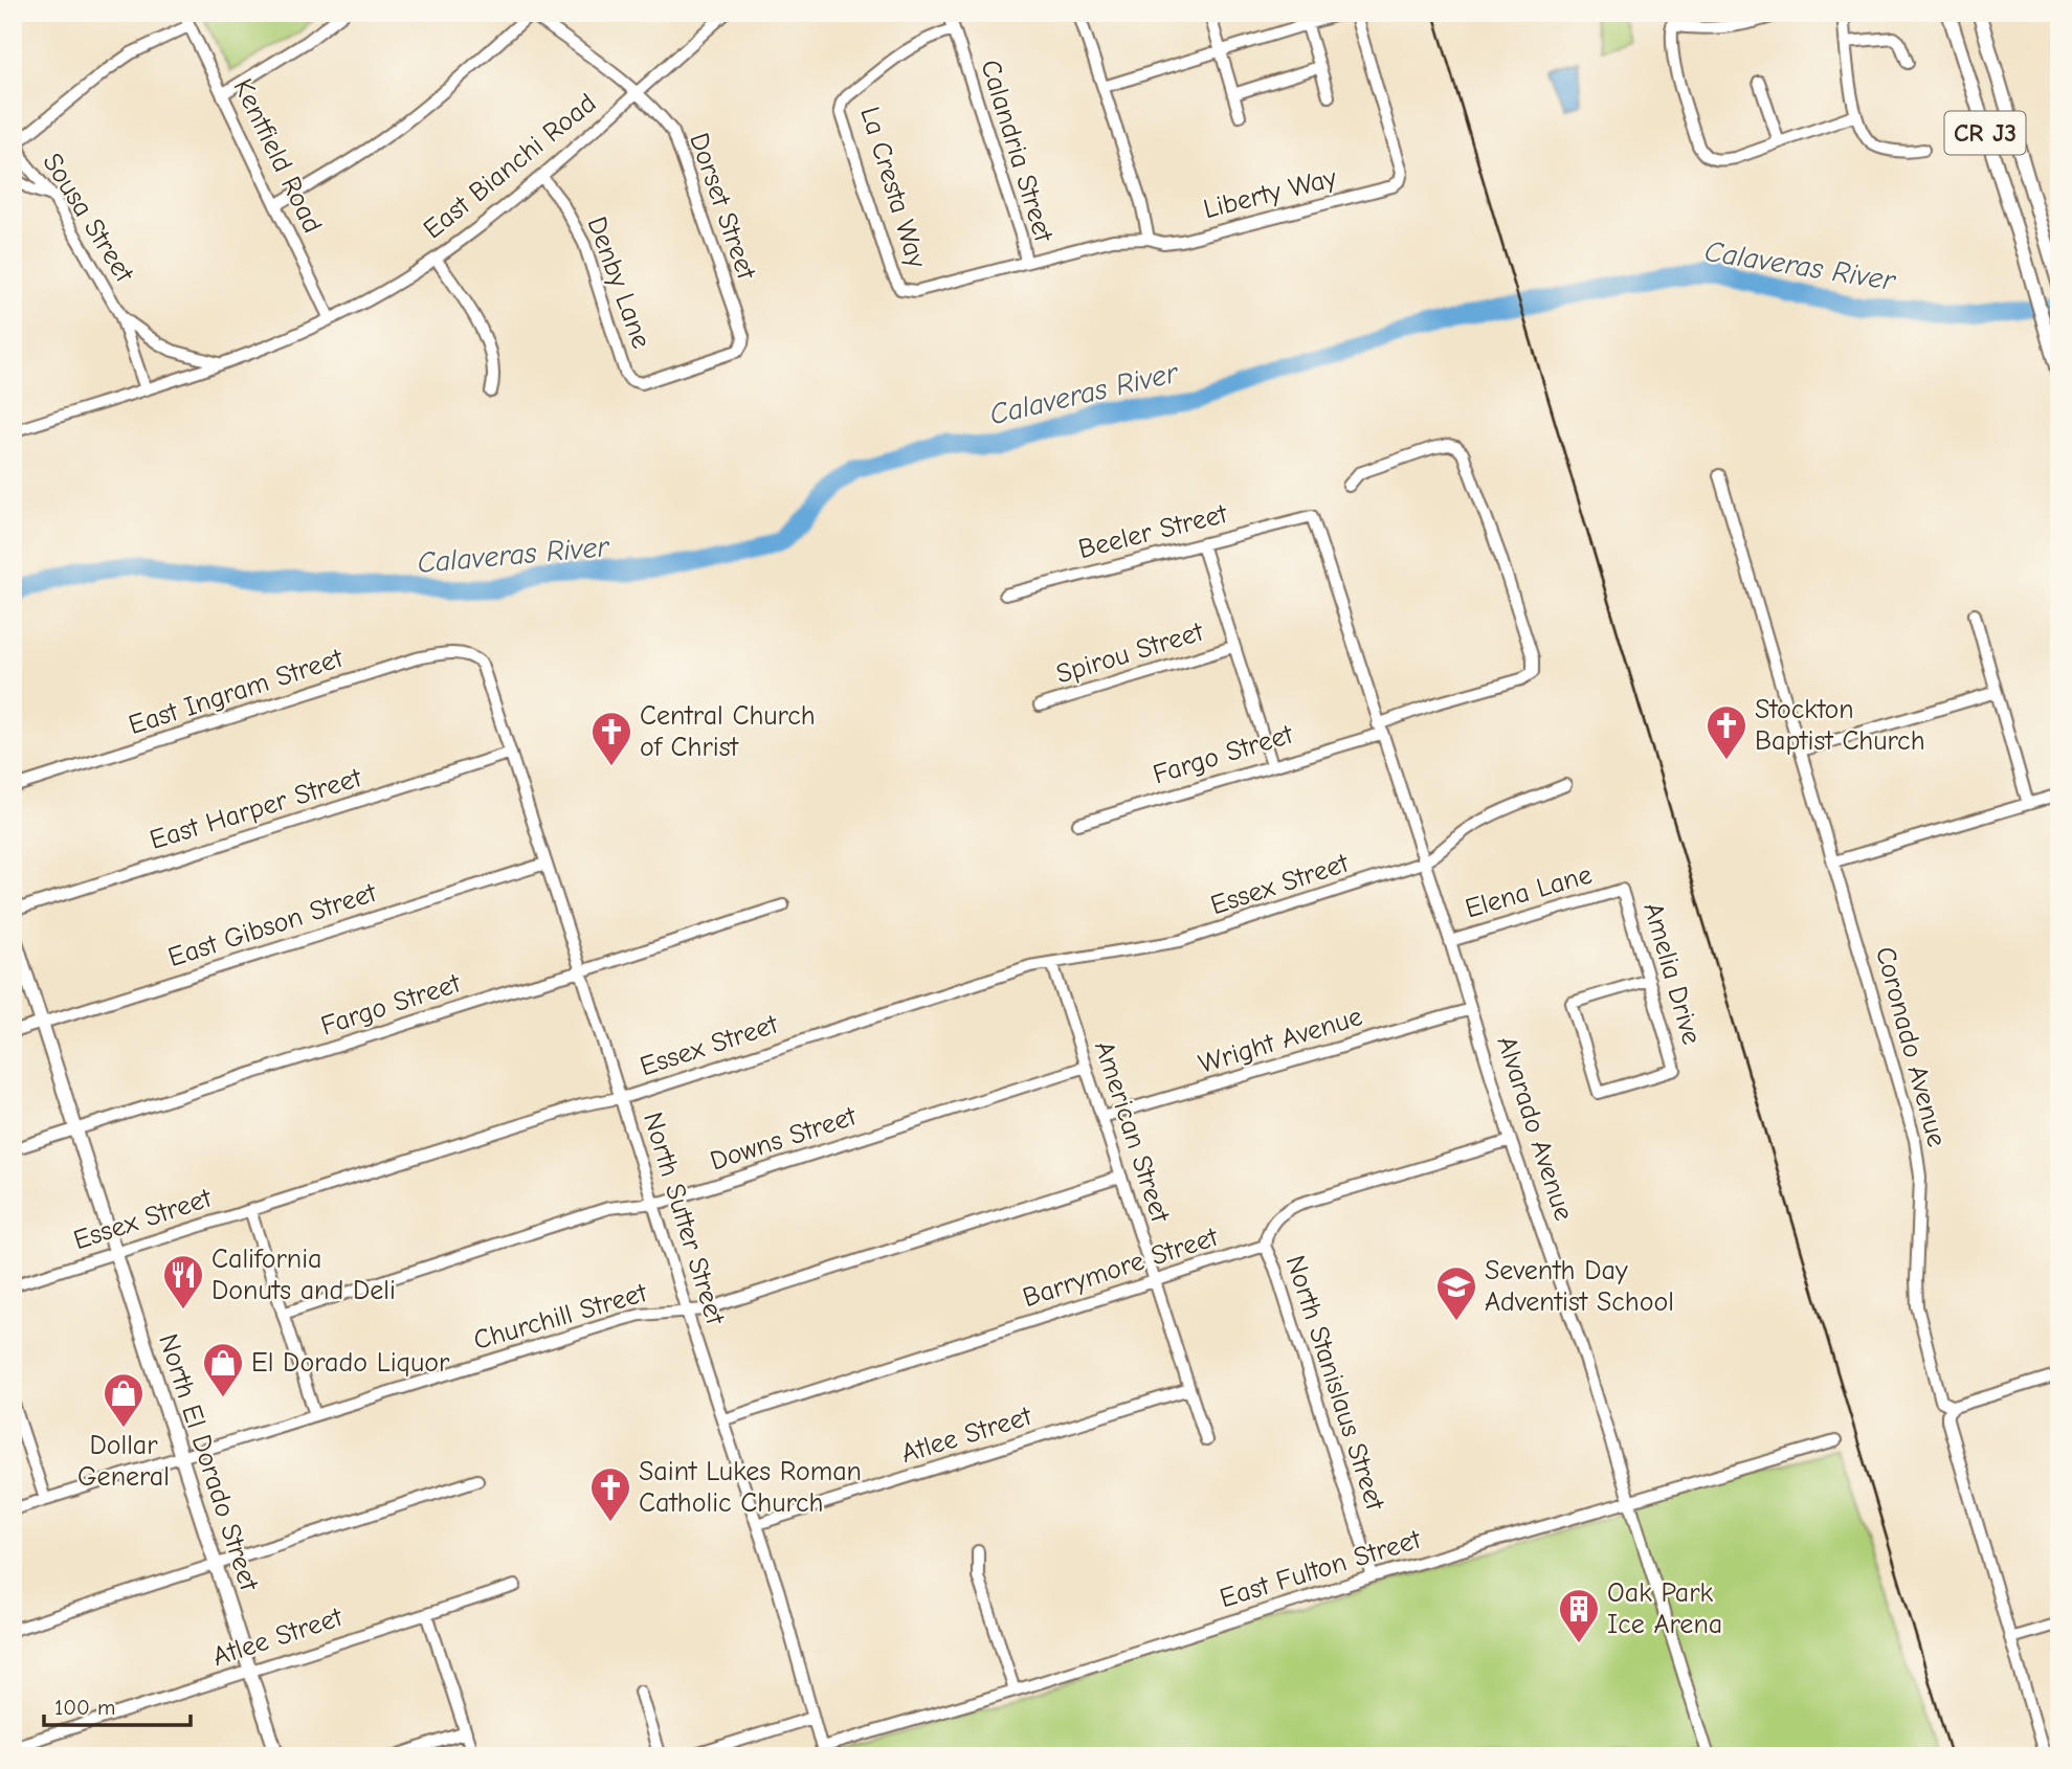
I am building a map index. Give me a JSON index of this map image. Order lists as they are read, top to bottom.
{
  "streets": {
    "main road": ["CR J3", "North El Dorado Street"],
    "street": [
      "Calandria Street",
      "Kentfield Road",
      "East Bianchi Road",
      "La Cresta Way",
      "Liberty Way",
      "Dorset Street",
      "Sousa Street",
      "Denby Lane",
      "Beeler Street",
      "Spirou Street",
      "East Ingram Street",
      "Fargo Street",
      "East Harper Street",
      "Essex Street",
      "Elena Lane",
      "East Gibson Street",
      "Amelia Drive",
      "Wright Avenue",
      "Coronado Avenue",
      "Alvarado Avenue",
      "American Street",
      "Downs Street",
      "North Sutter Street",
      "Barrymore Street",
      "Churchill Street",
      "North Stanislaus Street",
      "Atlee Street",
      "East Fulton Street"
    ]
  },
  "crossings": [
    ["Calandria Street", "La Cresta Way"],
    ["Calandria Street", "Liberty Way"],
    ["Kentfield Road", "East Bianchi Road"],
    ["East Bianchi Road", "Dorset Street"],
    ["East Bianchi Road", "Sousa Street"],
    ["East Bianchi Road", "Denby Lane"],
    ["La Cresta Way", "Liberty Way"],
    ["Dorset Street", "Denby Lane"],
    ["Beeler Street", "Alvarado Avenue"],
    ["East Ingram Street", "North Sutter Street"],
    ["Fargo Street", "Alvarado Avenue"],
    ["Fargo Street", "North Sutter Street"],
    ["Fargo Street", "North El Dorado Street"],
    ["East Harper Street", "North Sutter Street"],
    ["Essex Street", "Alvarado Avenue"],
    ["Essex Street", "American Street"],
    ["Essex Street", "North Sutter Street"],
    ["Essex Street", "North El Dorado Street"],
    ["Elena Lane", "Amelia Drive"],
    ["Elena Lane", "Alvarado Avenue"],
    ["East Gibson Street", "North Sutter Street"],
    ["East Gibson Street", "North El Dorado Street"],
    ["Wright Avenue", "Alvarado Avenue"],
    ["Wright Avenue", "American Street"],
    ["Alvarado Avenue", "East Fulton Street"],
    ["American Street", "Downs Street"],
    ["American Street", "Barrymore Street"],
    ["American Street", "Churchill Street"],
    ["American Street", "Atlee Street"],
    ["Downs Street", "North Sutter Street"],
    ["North Sutter Street", "Barrymore Street"],
    ["North Sutter Street", "Churchill Street"],
    ["North Sutter Street", "Atlee Street"],
    ["North Sutter Street", "East Fulton Street"],
    ["Barrymore Street", "North Stanislaus Street"],
    ["Churchill Street", "North El Dorado Street"],
    ["North Stanislaus Street", "East Fulton Street"],
    ["Atlee Street", "North El Dorado Street"]
  ],
  "water": ["Calaveras River"],
  "places": {
    "church": ["Stockton Baptist Church", "Central Church of Christ", "Saint Lukes Roman Catholic Church"],
    "restaurant": ["California Donuts and Deli"],
    "school or university": ["Seventh Day Adventist School"],
    "shop": ["El Dorado Liquor", "Dollar General"],
    "building": ["Oak Park Ice Arena"]
  },
  "scale_bar": "100 m"
}
